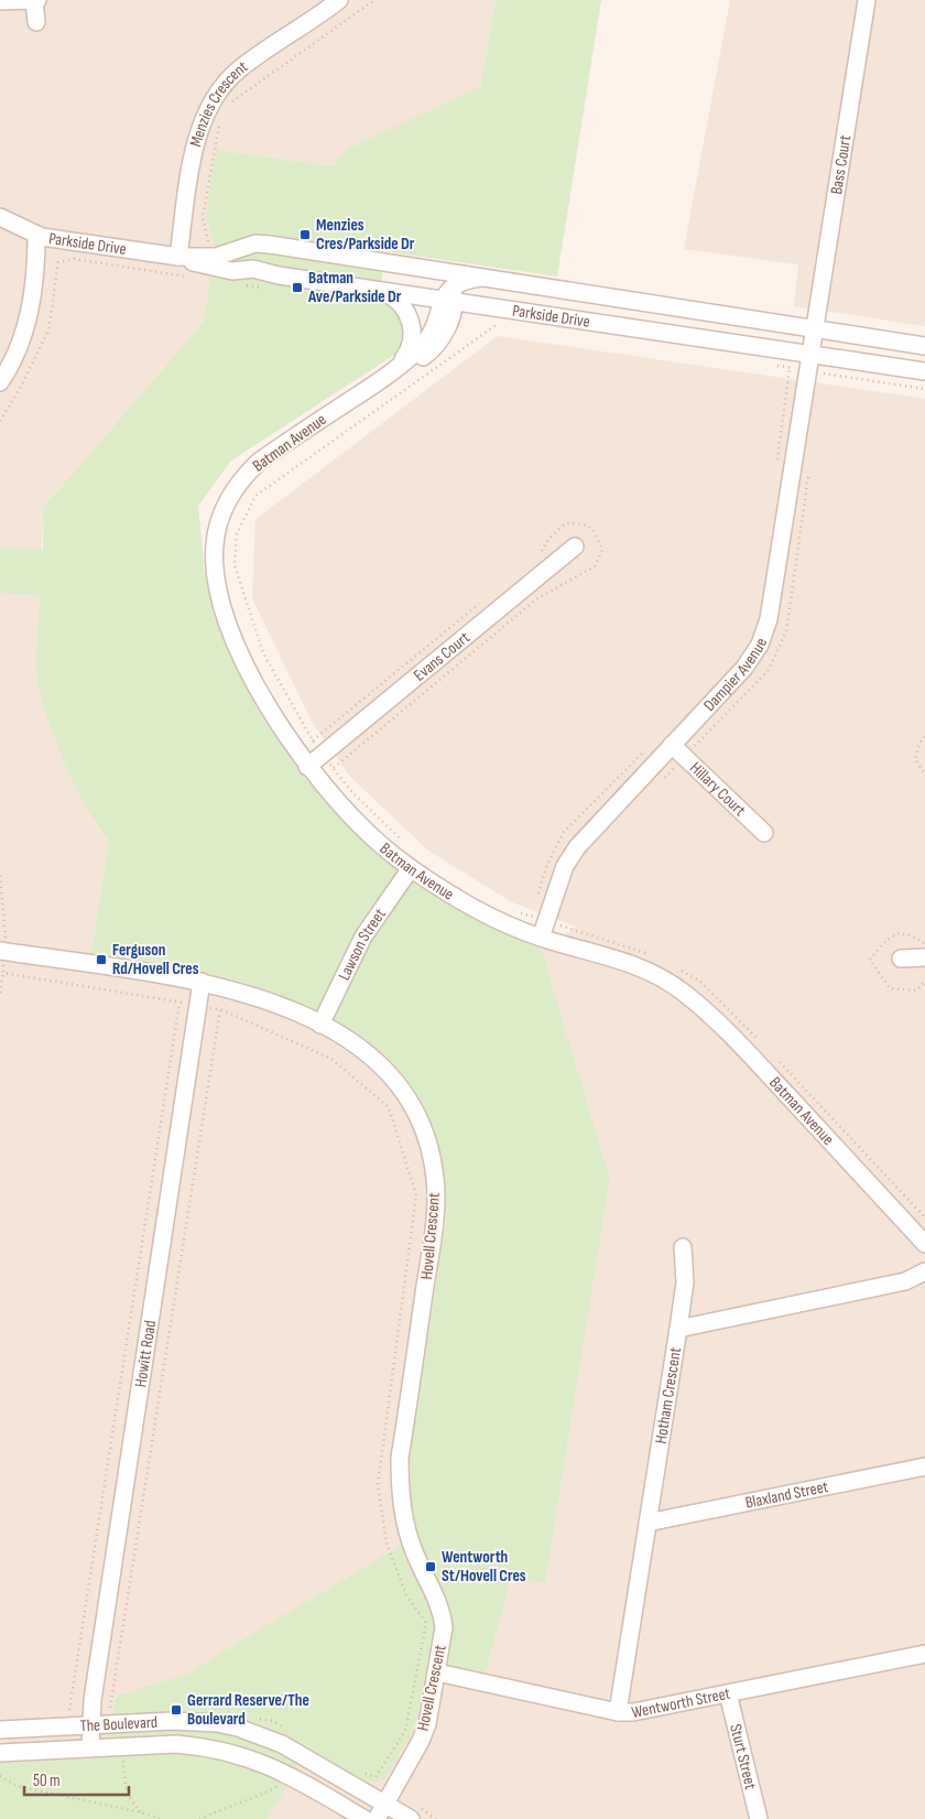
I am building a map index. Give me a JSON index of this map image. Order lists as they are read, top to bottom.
{
  "streets": {
    "street": [
      "Menzies Crescent",
      "Bass Court",
      "Parkside Drive",
      "Batman Avenue",
      "Evans Court",
      "Dampier Avenue",
      "Hillary Court",
      "Lawson Street",
      "Hovell Crescent",
      "Howitt Road",
      "Hotham Crescent",
      "Blaxland Street",
      "Wentworth Street",
      "The Boulevard",
      "Sturt Street"
    ]
  },
  "crossings": [
    ["Menzies Crescent", "Parkside Drive"],
    ["Bass Court", "Parkside Drive"],
    ["Bass Court", "Dampier Avenue"],
    ["Parkside Drive", "Batman Avenue"],
    ["Parkside Drive", "Dampier Avenue"],
    ["Batman Avenue", "Evans Court"],
    ["Batman Avenue", "Dampier Avenue"],
    ["Batman Avenue", "Lawson Street"],
    ["Dampier Avenue", "Hillary Court"],
    ["Lawson Street", "Hovell Crescent"],
    ["Hovell Crescent", "Howitt Road"],
    ["Hovell Crescent", "Wentworth Street"],
    ["Hovell Crescent", "The Boulevard"],
    ["Howitt Road", "The Boulevard"],
    ["Hotham Crescent", "Blaxland Street"],
    ["Hotham Crescent", "Wentworth Street"],
    ["Wentworth Street", "Sturt Street"]
  ],
  "places": {
    "transit": [
      "Menzies Cres/Parkside Dr",
      "Batman Ave/Parkside Dr",
      "Ferguson Rd/Hovell Cres",
      "Wentworth St/Hovell Cres",
      "Gerrard Reserve/The Boulevard"
    ]
  },
  "scale_bar": "50 m"
}
